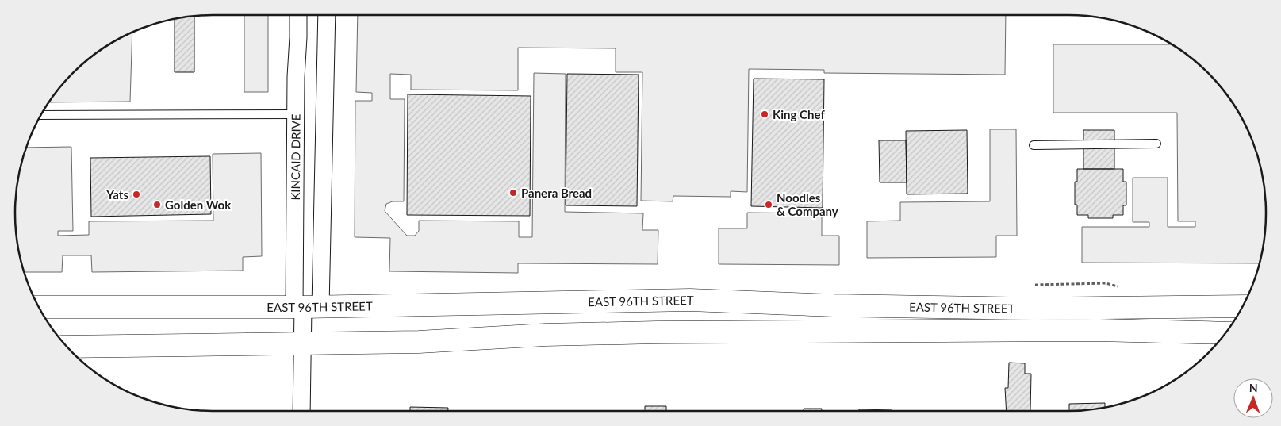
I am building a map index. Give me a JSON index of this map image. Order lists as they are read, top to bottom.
{
  "streets": {
    "main road": ["EAST 96TH STREET"],
    "street": ["KINCAID DRIVE"]
  },
  "crossings": [
    ["KINCAID DRIVE", "EAST 96TH STREET"]
  ],
  "places": [
    "King Chef",
    "Panera Bread",
    "Yats",
    "Golden Wok",
    "Noodles & Company"
  ],
  "north": "top"
}
